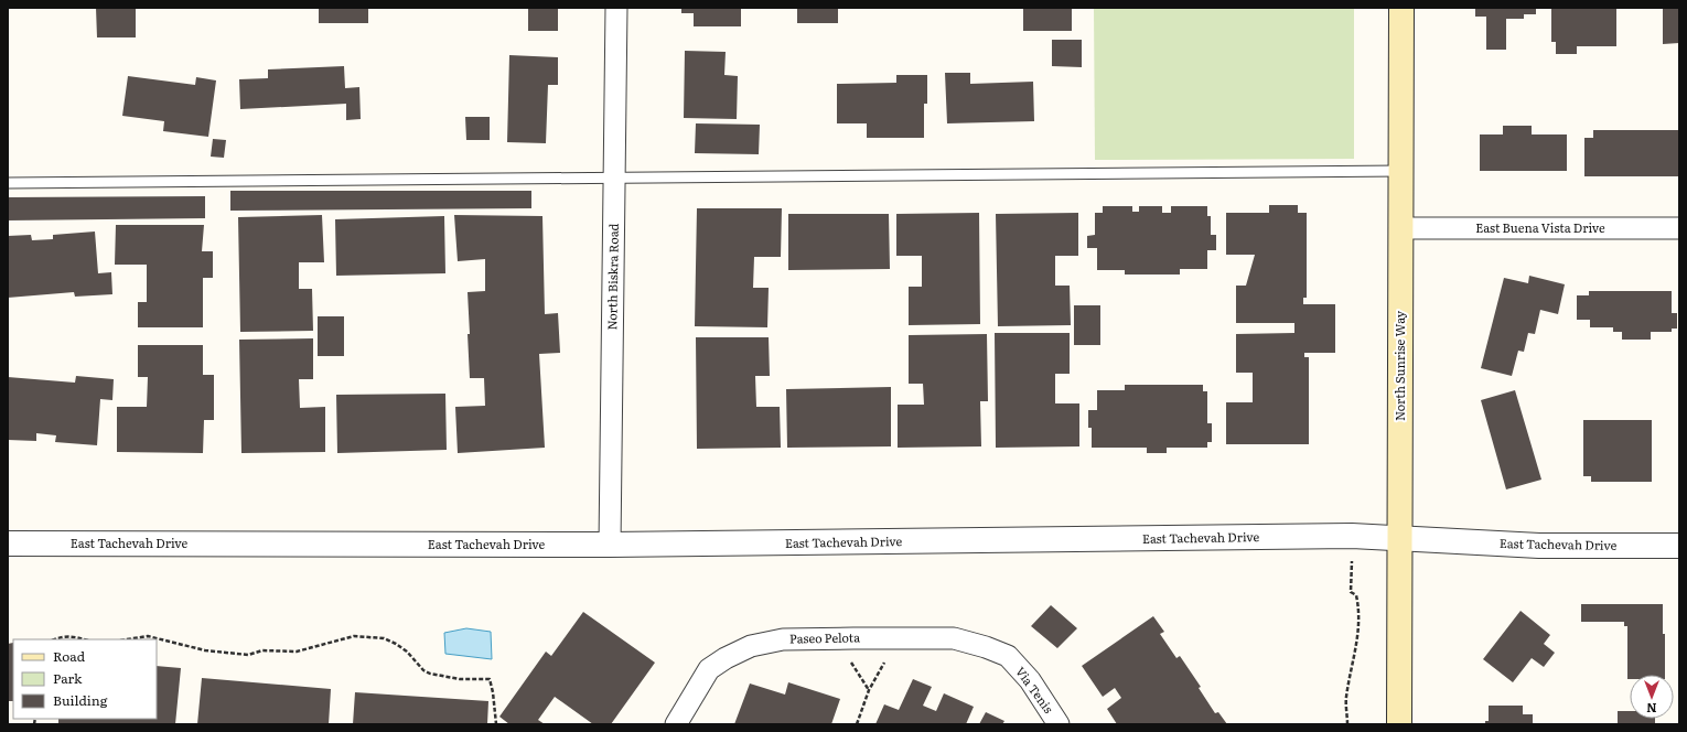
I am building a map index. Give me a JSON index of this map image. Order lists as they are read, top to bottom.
{
  "streets": {
    "main road": ["North Sunrise Way"],
    "street": [
      "East Buena Vista Drive",
      "North Biskra Road",
      "East Tachevah Drive",
      "Paseo Pelota",
      "Via Tenis"
    ]
  },
  "crossings": [
    ["East Buena Vista Drive", "North Sunrise Way"],
    ["North Biskra Road", "East Tachevah Drive"],
    ["North Sunrise Way", "East Tachevah Drive"],
    ["Paseo Pelota", "Via Tenis"]
  ],
  "legend": ["Road", "Park", "Building"],
  "north": "bottom"
}
